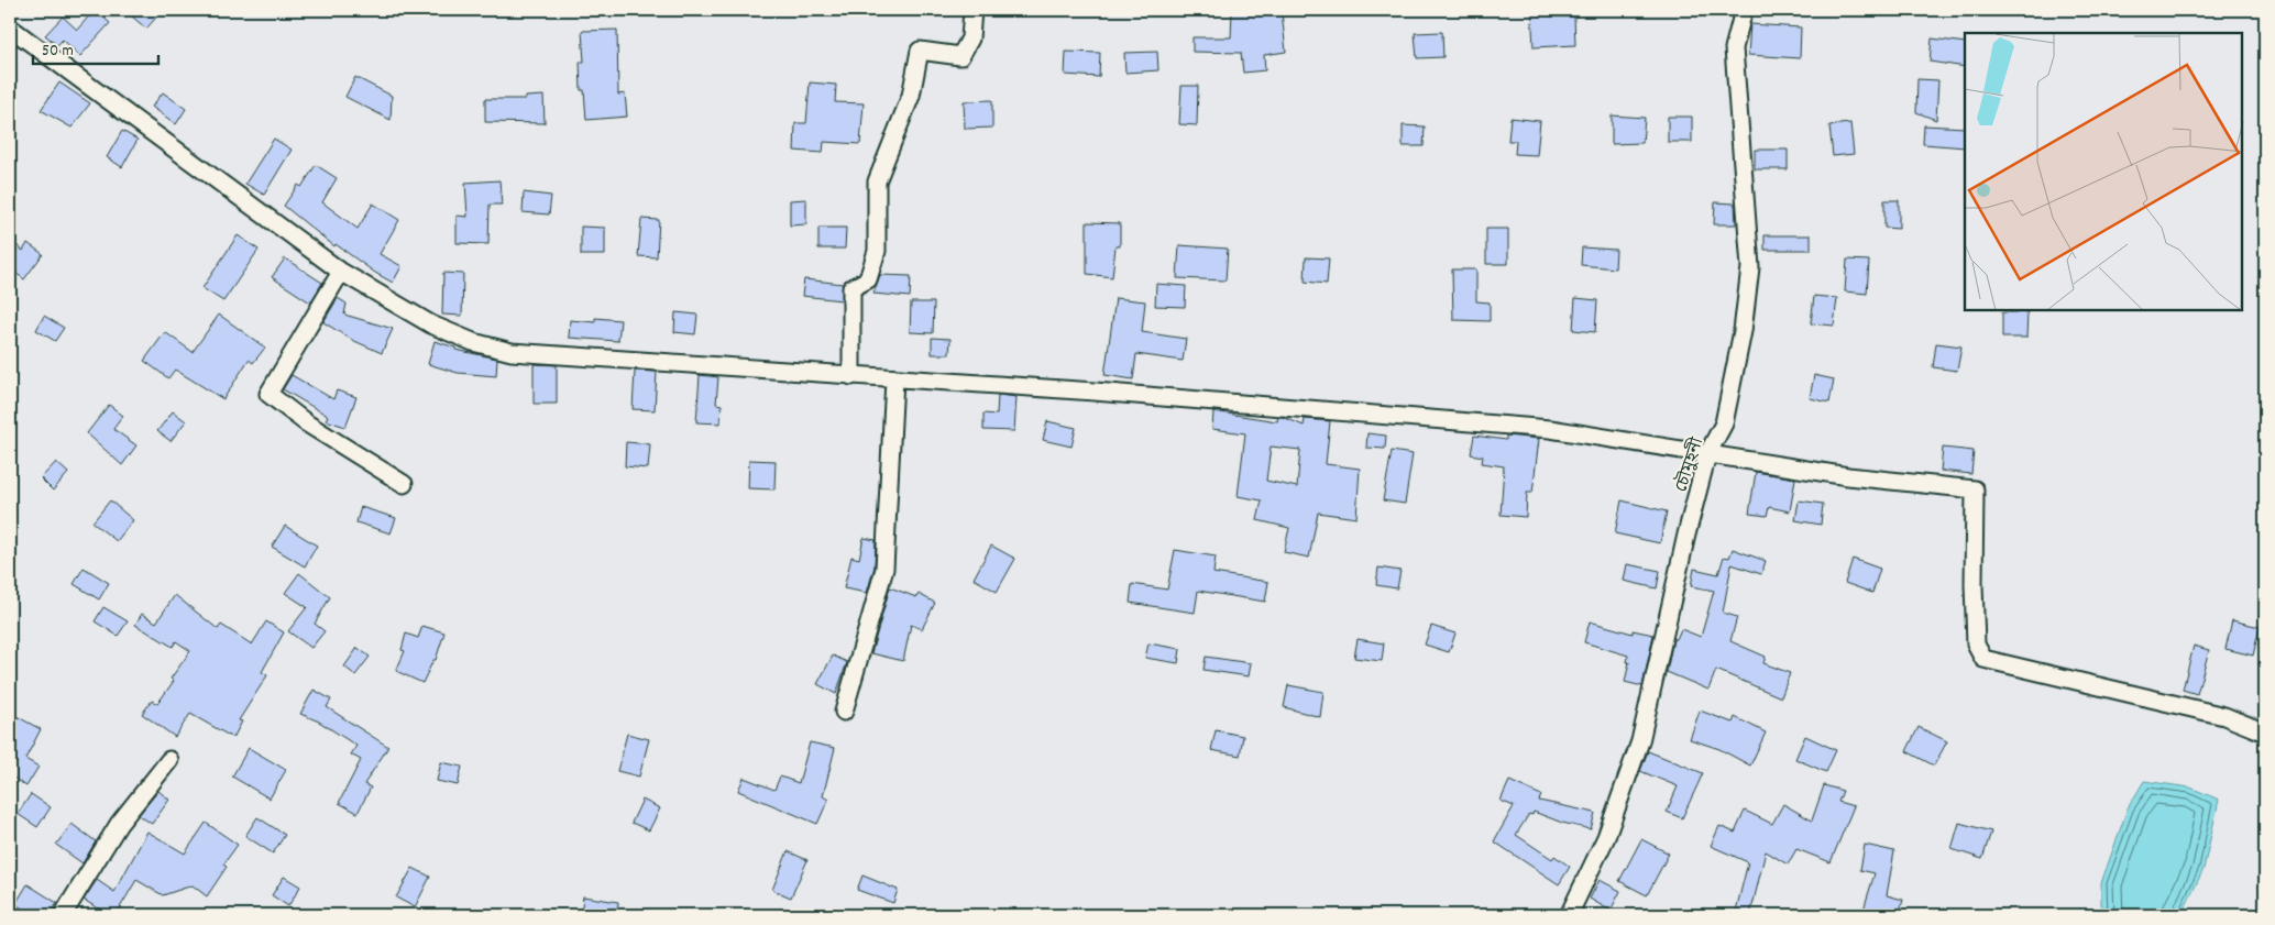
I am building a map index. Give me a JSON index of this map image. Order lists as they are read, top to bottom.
{
  "streets": {
    "street": ["চৌমুহনী"]
  },
  "scale_bar": "50 m"
}
